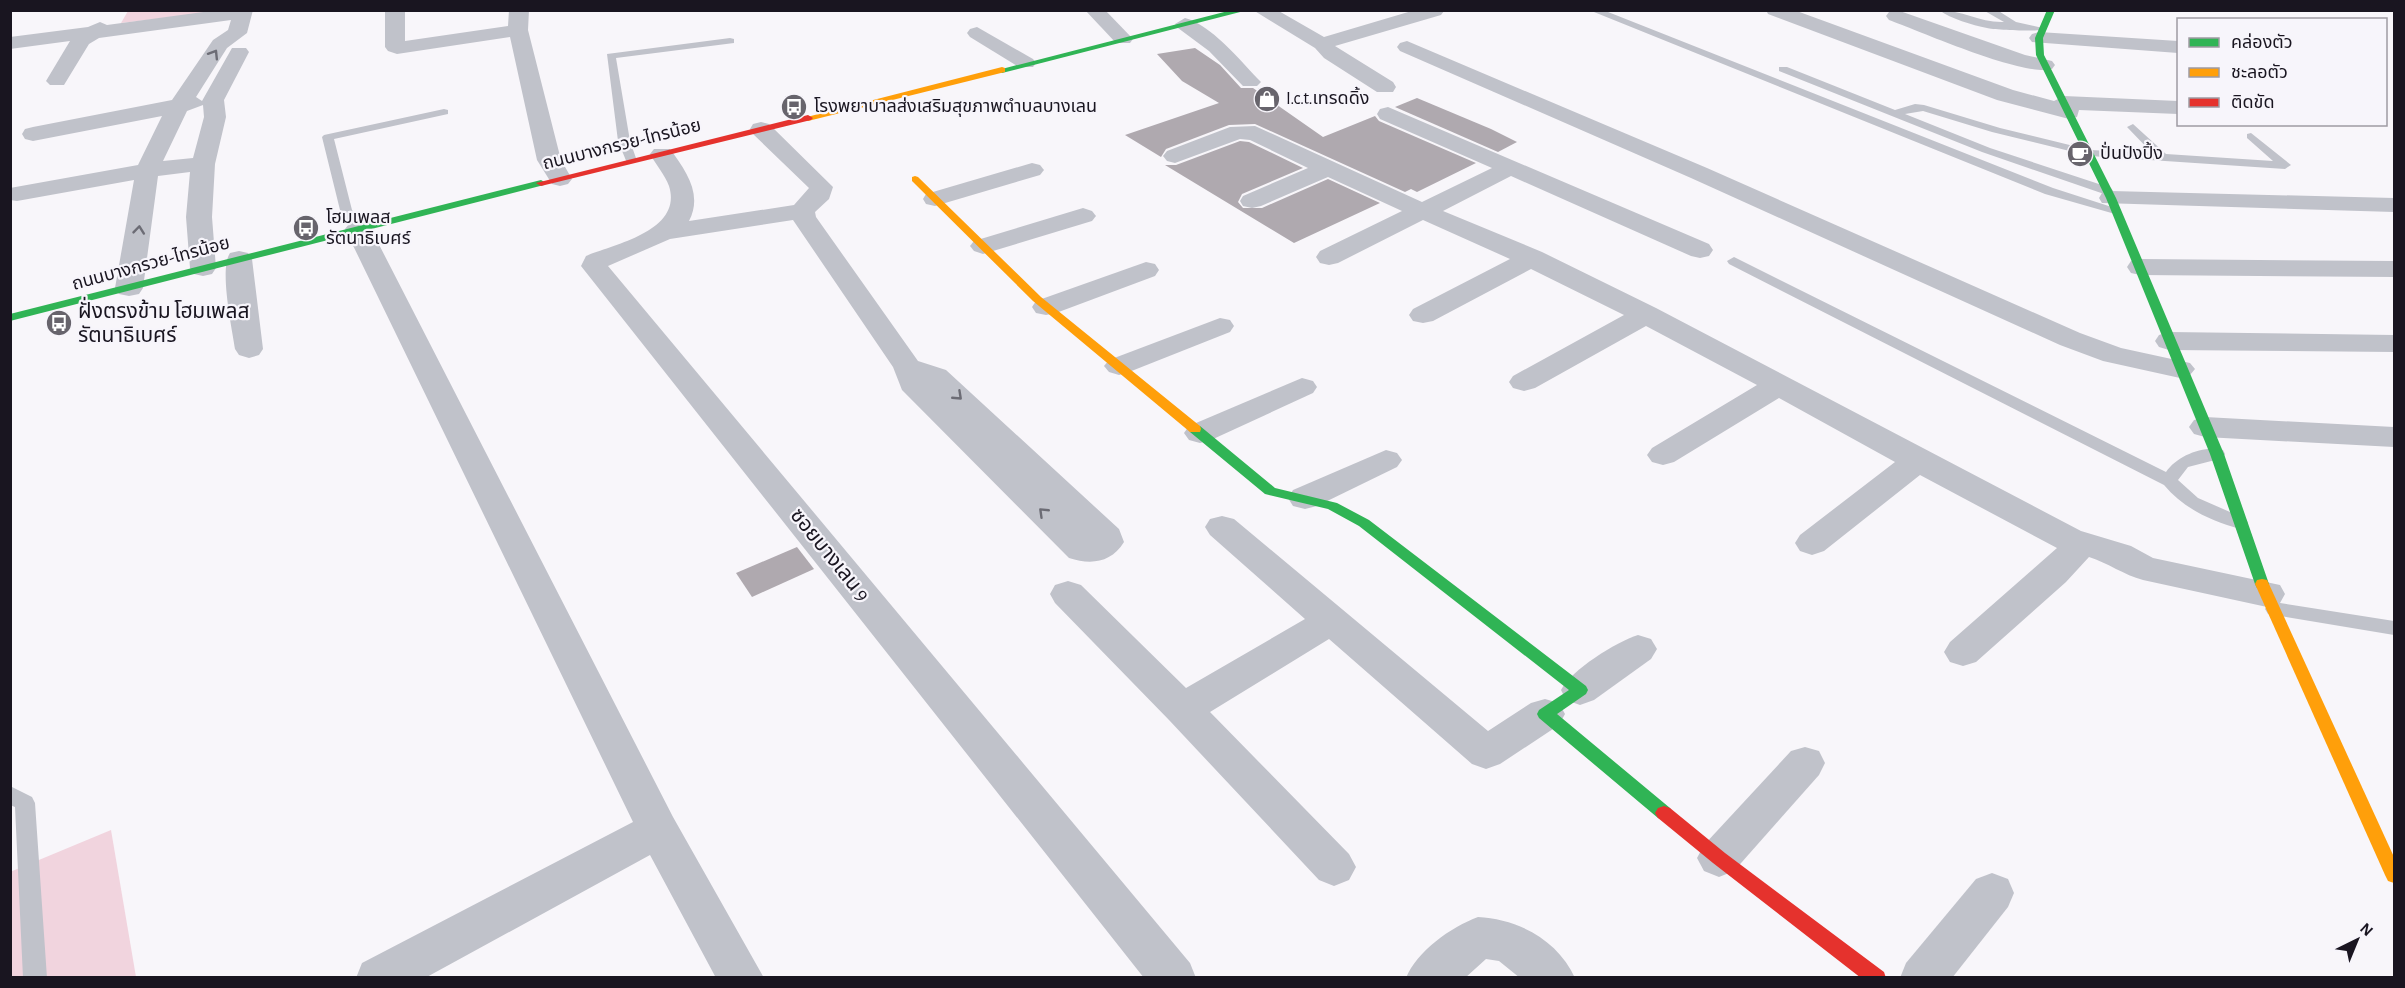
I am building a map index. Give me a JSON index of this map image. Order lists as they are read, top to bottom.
{
  "streets": {
    "street": ["ถนนบางกรวย-ไทรน้อย", "ซอยบางเลน 9"]
  },
  "crossings": [
    ["ถนนบางกรวย-ไทรน้อย", "ซอยบางเลน 9"]
  ],
  "places": {
    "shop": ["I.c.t.เทรดดิ้ง"],
    "bus stop": ["โรงพยาบาลส่งเสริมสุขภาพตำบลบางเลน", "โฮมเพลส รัตนาธิเบศร์", "ฝั่งตรงข้าม โฮมเพลส รัตนาธิเบศร์"],
    "cafe": ["ปั่นปังปิ้ง"]
  },
  "legend": ["คล่องตัว", "ชะลอตัว", "ติดขัด"],
  "north": "top right"
}
